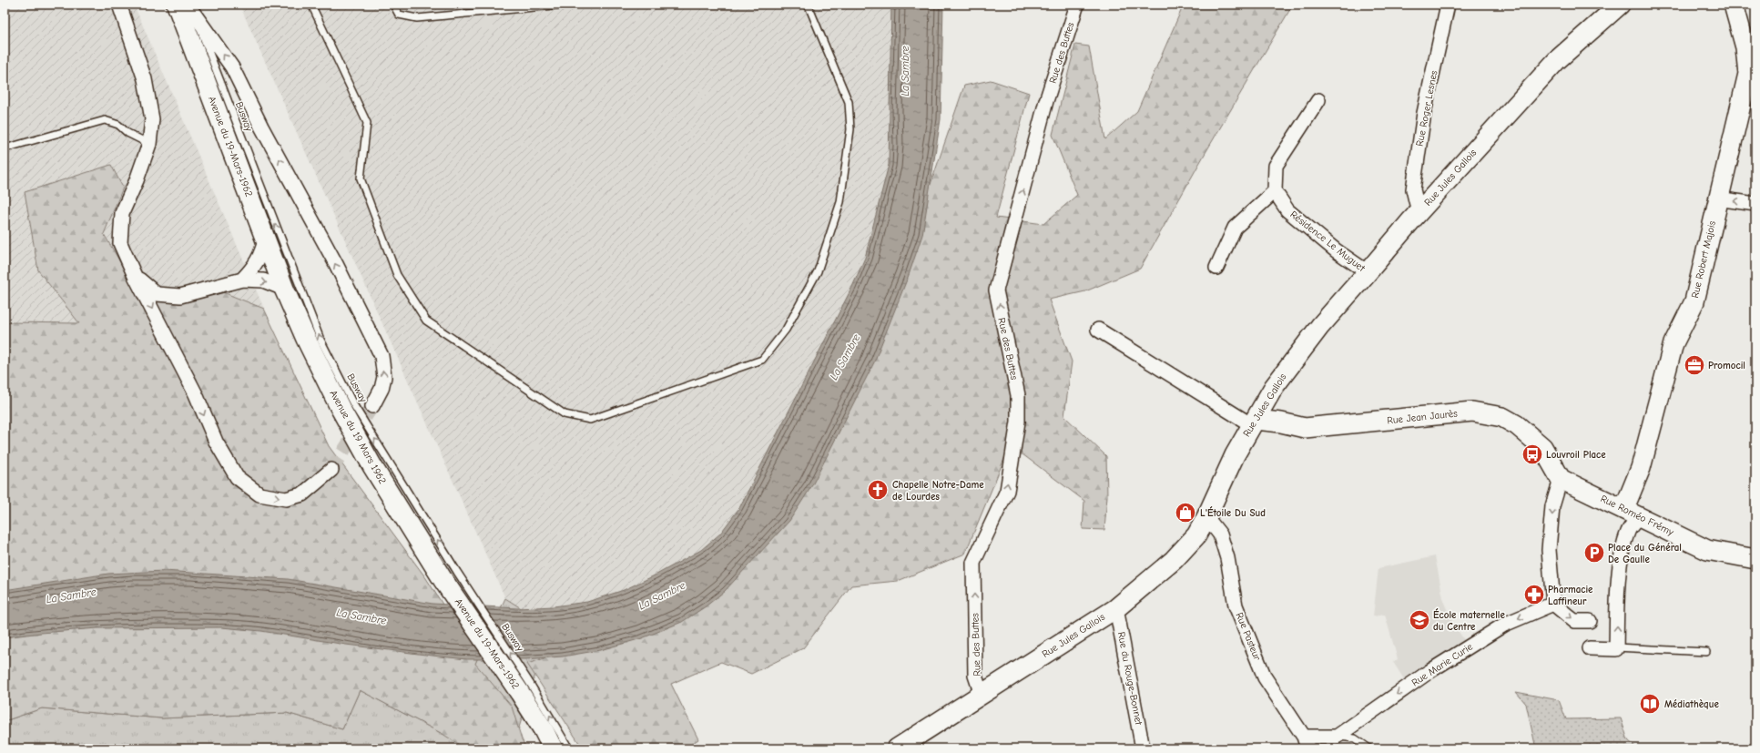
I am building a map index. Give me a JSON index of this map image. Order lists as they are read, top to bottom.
{
  "streets": {
    "street": [
      "Rue des Buttes",
      "Rue Roger Lesnes",
      "Avenue du 19-Mars-1962",
      "Rue Jules Gallois",
      "Résidence Le Muguet",
      "Rue Robert Majois",
      "Rue Jean Jaurès",
      "Avenue du 19 Mars 1962",
      "Rue Roméo Frémy",
      "Rue Pasteur",
      "Rue Marie Curie",
      "Rue du Rouge-Bonnet"
    ],
    "lane": ["Busway"]
  },
  "crossings": [
    ["Rue des Buttes", "Rue Jules Gallois"],
    ["Rue Roger Lesnes", "Rue Jules Gallois"],
    ["Busway", "Avenue du 19-Mars-1962"],
    ["Busway", "Avenue du 19 Mars 1962"],
    ["Avenue du 19-Mars-1962", "Avenue du 19 Mars 1962"],
    ["Rue Jules Gallois", "Résidence Le Muguet"],
    ["Rue Jules Gallois", "Rue Jean Jaurès"],
    ["Rue Jules Gallois", "Rue Pasteur"],
    ["Rue Jules Gallois", "Rue du Rouge-Bonnet"],
    ["Rue Robert Majois", "Rue Roméo Frémy"],
    ["Rue Jean Jaurès", "Rue Roméo Frémy"]
  ],
  "one_way": ["Rue des Buttes", "Busway", "Rue Marie Curie"],
  "water": ["La Sambre"],
  "places": {
    "office": ["Promocil"],
    "bus stop": ["Louvroil Place"],
    "church": ["Chapelle Notre-Dame de Lourdes"],
    "shop": ["L'Étoile Du Sud"],
    "parking": ["Place du Général De Gaulle"],
    "pharmacy": ["Pharmacie Laffineur"],
    "school or university": ["École maternelle du Centre"],
    "library": ["Médiathèque"]
  }
}
